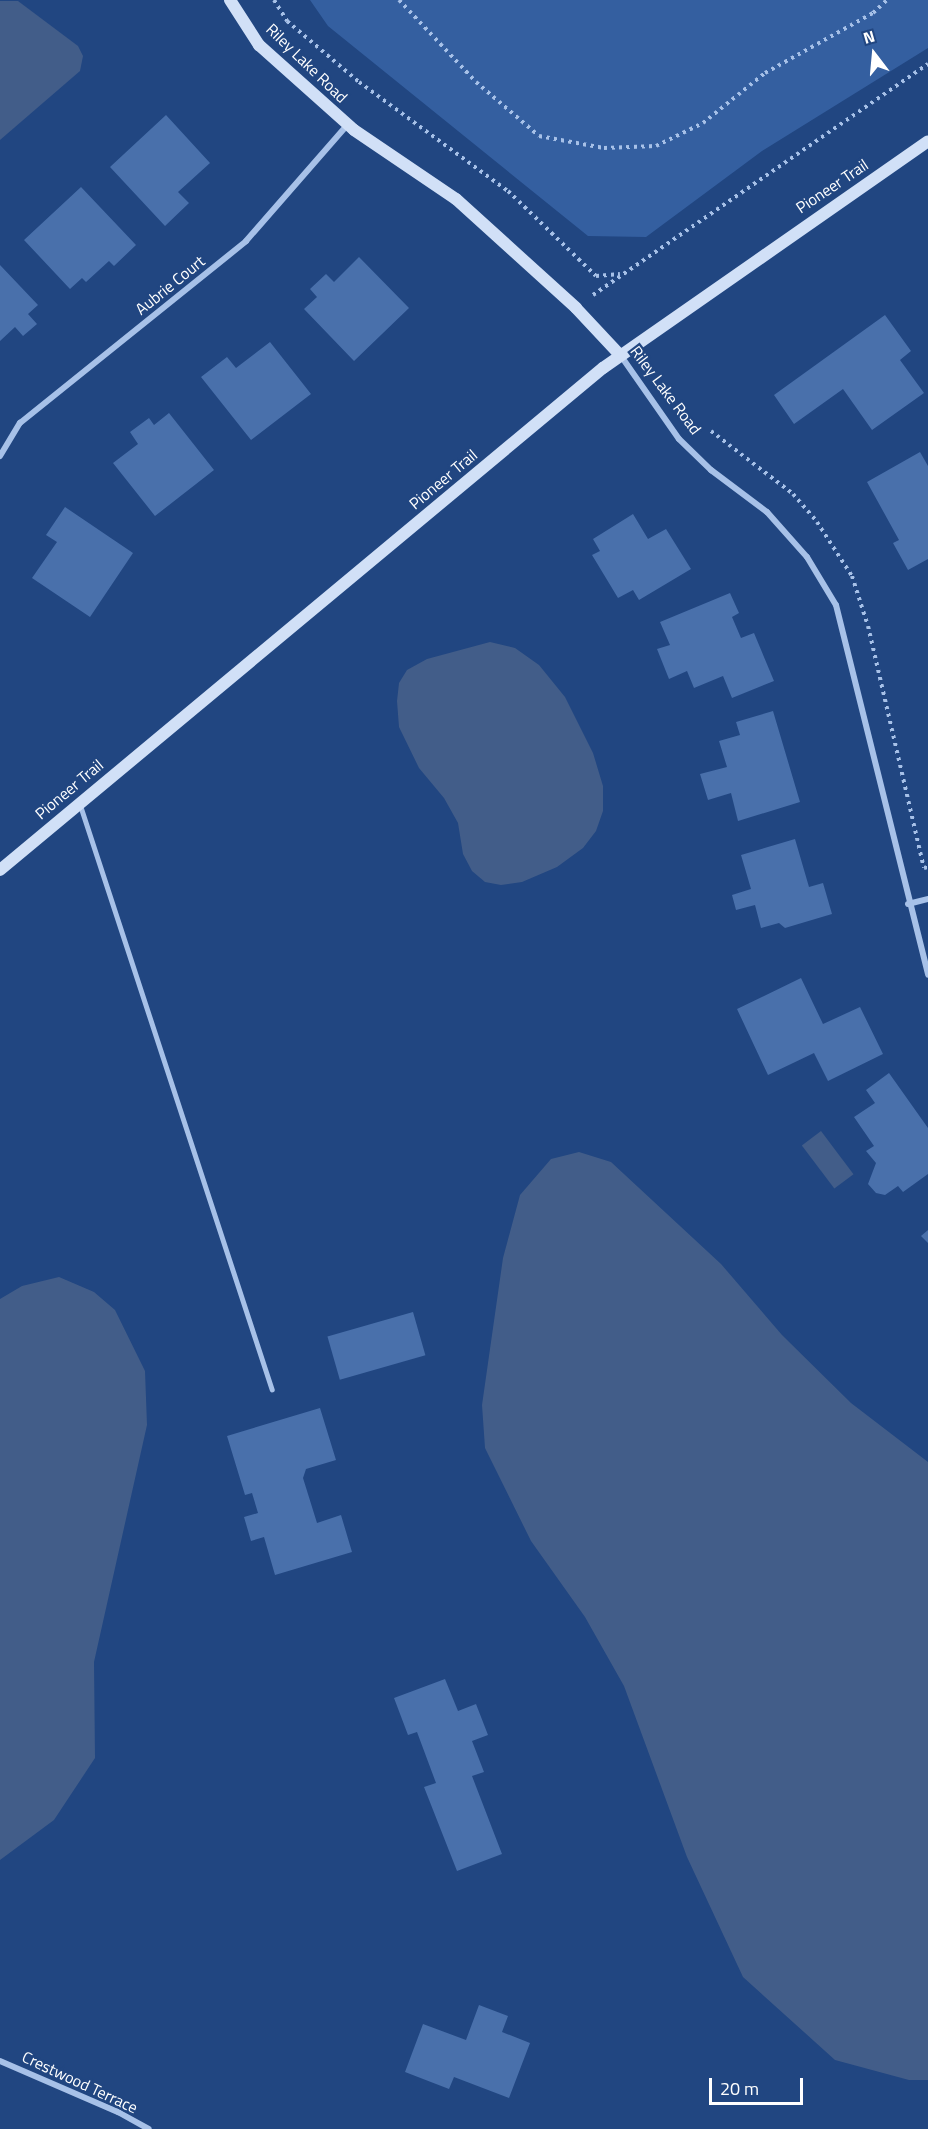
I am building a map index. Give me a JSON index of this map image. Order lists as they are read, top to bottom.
{
  "streets": {
    "main road": ["Riley Lake Road", "Pioneer Trail"],
    "street": ["Aubrie Court", "Crestwood Terrace"]
  },
  "crossings": [
    ["Riley Lake Road", "Pioneer Trail"],
    ["Riley Lake Road", "Aubrie Court"]
  ],
  "scale_bar": "20 m",
  "north": "top"
}
